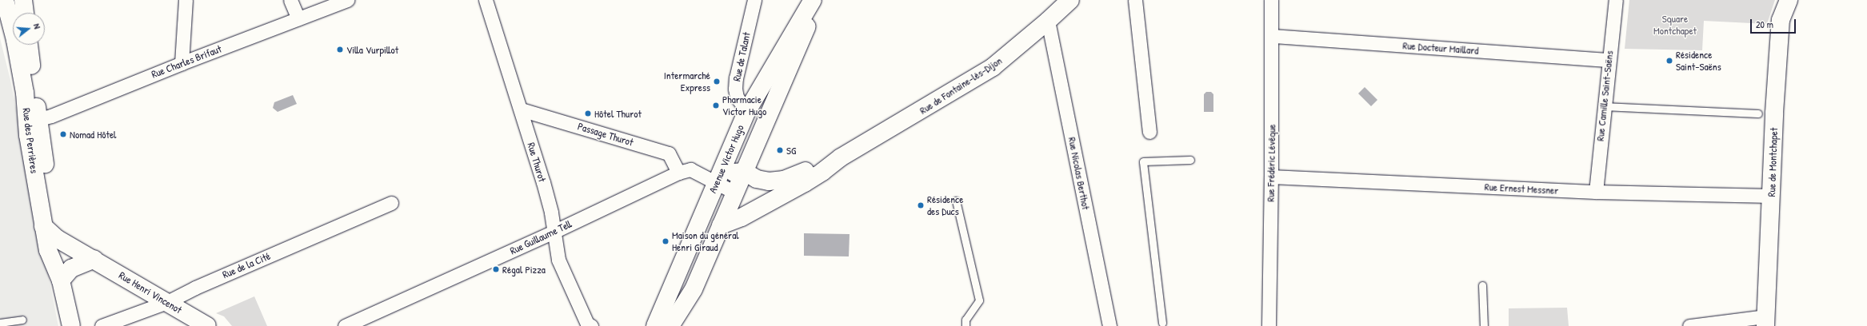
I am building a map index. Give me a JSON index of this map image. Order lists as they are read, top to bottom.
{
  "streets": {
    "main road": [
      "Rue de Fontaine-lès-Dijon",
      "Rue des Perrières",
      "Avenue Victor Hugo",
      "Rue de Montchapet",
      "Rue Henri Vincenot"
    ],
    "street": [
      "Rue Docteur Maillard",
      "Rue de Talant",
      "Rue Charles Brifaut",
      "Rue Camille Saint-Saëns",
      "Passage Thurot",
      "Rue Thurot",
      "Rue Frédéric Lévêque",
      "Rue Nicolas Berthot",
      "Rue Ernest Messner",
      "Rue Guillaume Tell",
      "Rue de la Cité"
    ]
  },
  "crossings": [
    ["Rue Docteur Maillard", "Rue Camille Saint-Saëns"],
    ["Rue Docteur Maillard", "Rue Frédéric Lévêque"],
    ["Rue de Talant", "Avenue Victor Hugo"],
    ["Rue Charles Brifaut", "Rue des Perrières"],
    ["Rue de Fontaine-lès-Dijon", "Avenue Victor Hugo"],
    ["Rue de Fontaine-lès-Dijon", "Rue Nicolas Berthot"],
    ["Rue de Fontaine-lès-Dijon", "Rue Guillaume Tell"],
    ["Rue Camille Saint-Saëns", "Rue Ernest Messner"],
    ["Passage Thurot", "Rue Thurot"],
    ["Passage Thurot", "Rue Guillaume Tell"],
    ["Rue des Perrières", "Rue Henri Vincenot"],
    ["Avenue Victor Hugo", "Rue Guillaume Tell"],
    ["Rue Thurot", "Rue Guillaume Tell"],
    ["Rue de Montchapet", "Rue Ernest Messner"],
    ["Rue Frédéric Lévêque", "Rue Ernest Messner"],
    ["Rue de la Cité", "Rue Henri Vincenot"]
  ],
  "parks": ["Square Montchapet"],
  "places": [
    "Villa Vurpillot",
    "Résidence Saint-Saëns",
    "Intermarché Express",
    "Pharmacie Victor Hugo",
    "Hôtel Thurot",
    "Nomad Hôtel",
    "SG",
    "Résidence des Ducs",
    "Maison du général Henri Giraud",
    "Régal Pizza"
  ],
  "scale_bar": "20 m",
  "north": "right"
}
